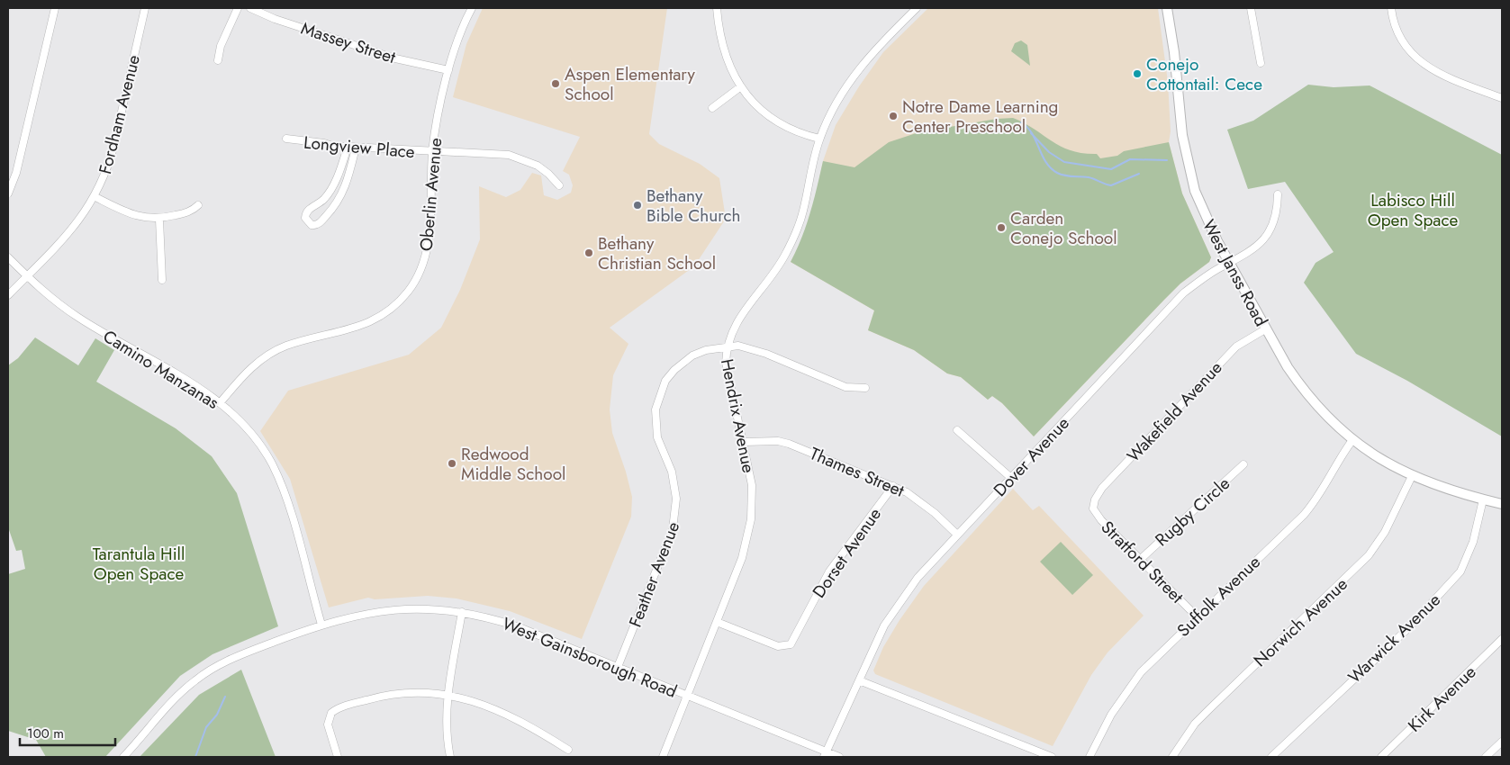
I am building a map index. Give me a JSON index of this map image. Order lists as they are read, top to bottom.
{
  "streets": {
    "main road": ["West Janss Road"],
    "street": [
      "Massey Street",
      "Fordham Avenue",
      "Longview Place",
      "Oberlin Avenue",
      "Camino Manzanas",
      "Wakefield Avenue",
      "Hendrix Avenue",
      "Dover Avenue",
      "Thames Street",
      "Rugby Circle",
      "Dorset Avenue",
      "Stratford Street",
      "Feather Avenue",
      "Suffolk Avenue",
      "Norwich Avenue",
      "Warwick Avenue",
      "West Gainsborough Road",
      "Kirk Avenue"
    ]
  },
  "crossings": [
    ["Massey Street", "Oberlin Avenue"],
    ["Fordham Avenue", "Camino Manzanas"],
    ["Longview Place", "Oberlin Avenue"],
    ["Oberlin Avenue", "Camino Manzanas"],
    ["West Janss Road", "Wakefield Avenue"],
    ["West Janss Road", "Dover Avenue"],
    ["West Janss Road", "Suffolk Avenue"],
    ["West Janss Road", "Norwich Avenue"],
    ["West Janss Road", "Warwick Avenue"],
    ["Camino Manzanas", "West Gainsborough Road"],
    ["Wakefield Avenue", "Stratford Street"],
    ["Hendrix Avenue", "Thames Street"],
    ["Hendrix Avenue", "Dorset Avenue"],
    ["Hendrix Avenue", "Feather Avenue"],
    ["Hendrix Avenue", "West Gainsborough Road"],
    ["Dover Avenue", "Thames Street"],
    ["Dover Avenue", "West Gainsborough Road"],
    ["Thames Street", "Dorset Avenue"],
    ["Rugby Circle", "Stratford Street"],
    ["Stratford Street", "Suffolk Avenue"],
    ["Feather Avenue", "West Gainsborough Road"]
  ],
  "parks": ["Labisco Hill Open Space", "Tarantula Hill Open Space"],
  "places": [
    "Conejo Cottontail: Cece",
    "Aspen Elementary School",
    "Notre Dame Learning Center Preschool",
    "Bethany Bible Church",
    "Carden Conejo School",
    "Bethany Christian School",
    "Redwood Middle School"
  ],
  "scale_bar": "100 m"
}
